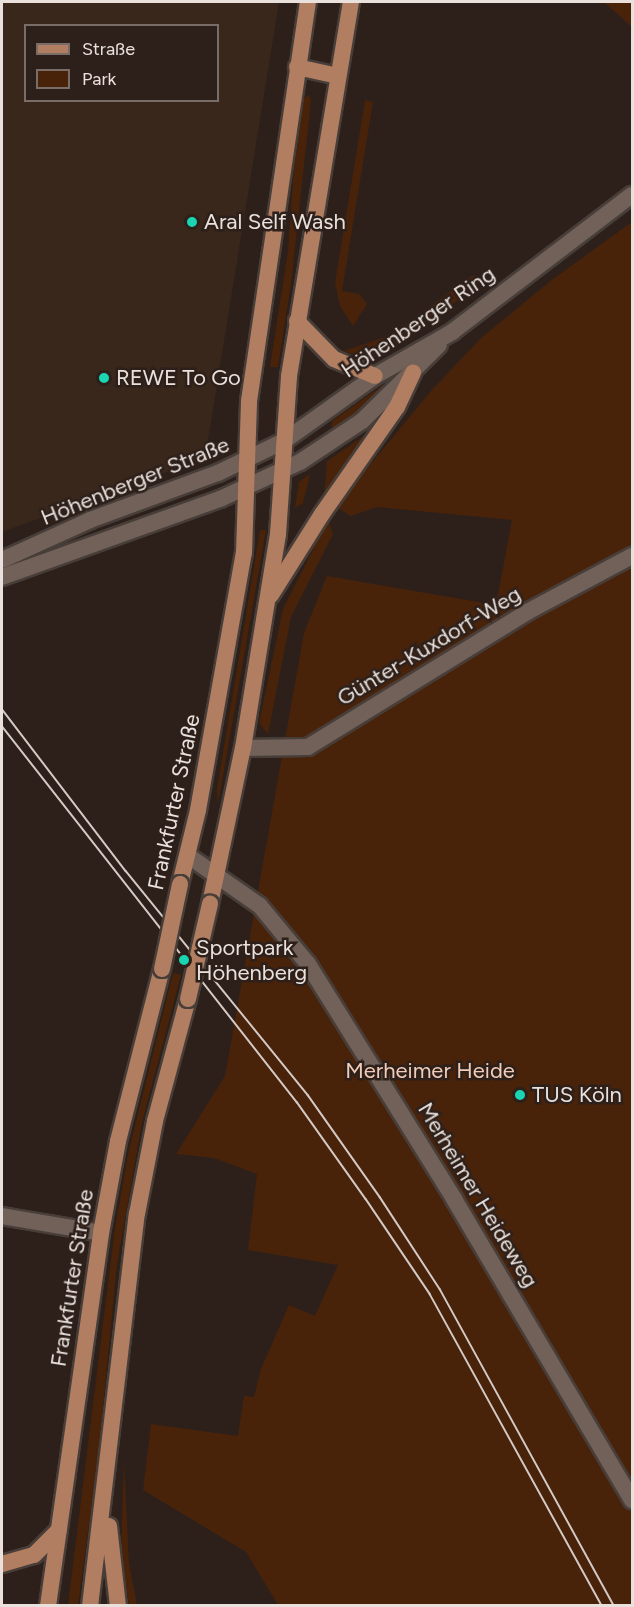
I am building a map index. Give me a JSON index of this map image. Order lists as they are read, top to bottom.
{
  "streets": {
    "main road": ["Frankfurter Straße"],
    "street": [
      "Höhenberger Ring",
      "Höhenberger Straße",
      "Günter-Kuxdorf-Weg",
      "Merheimer Heideweg"
    ]
  },
  "crossings": [
    ["Höhenberger Ring", "Höhenberger Straße"],
    ["Höhenberger Straße", "Frankfurter Straße"],
    ["Frankfurter Straße", "Merheimer Heideweg"]
  ],
  "parks": ["Merheimer Heide"],
  "places": [
    "Aral Self Wash",
    "REWE To Go",
    "Sportpark Höhenberg",
    "TUS Köln"
  ],
  "legend": ["Straße", "Park"]
}
